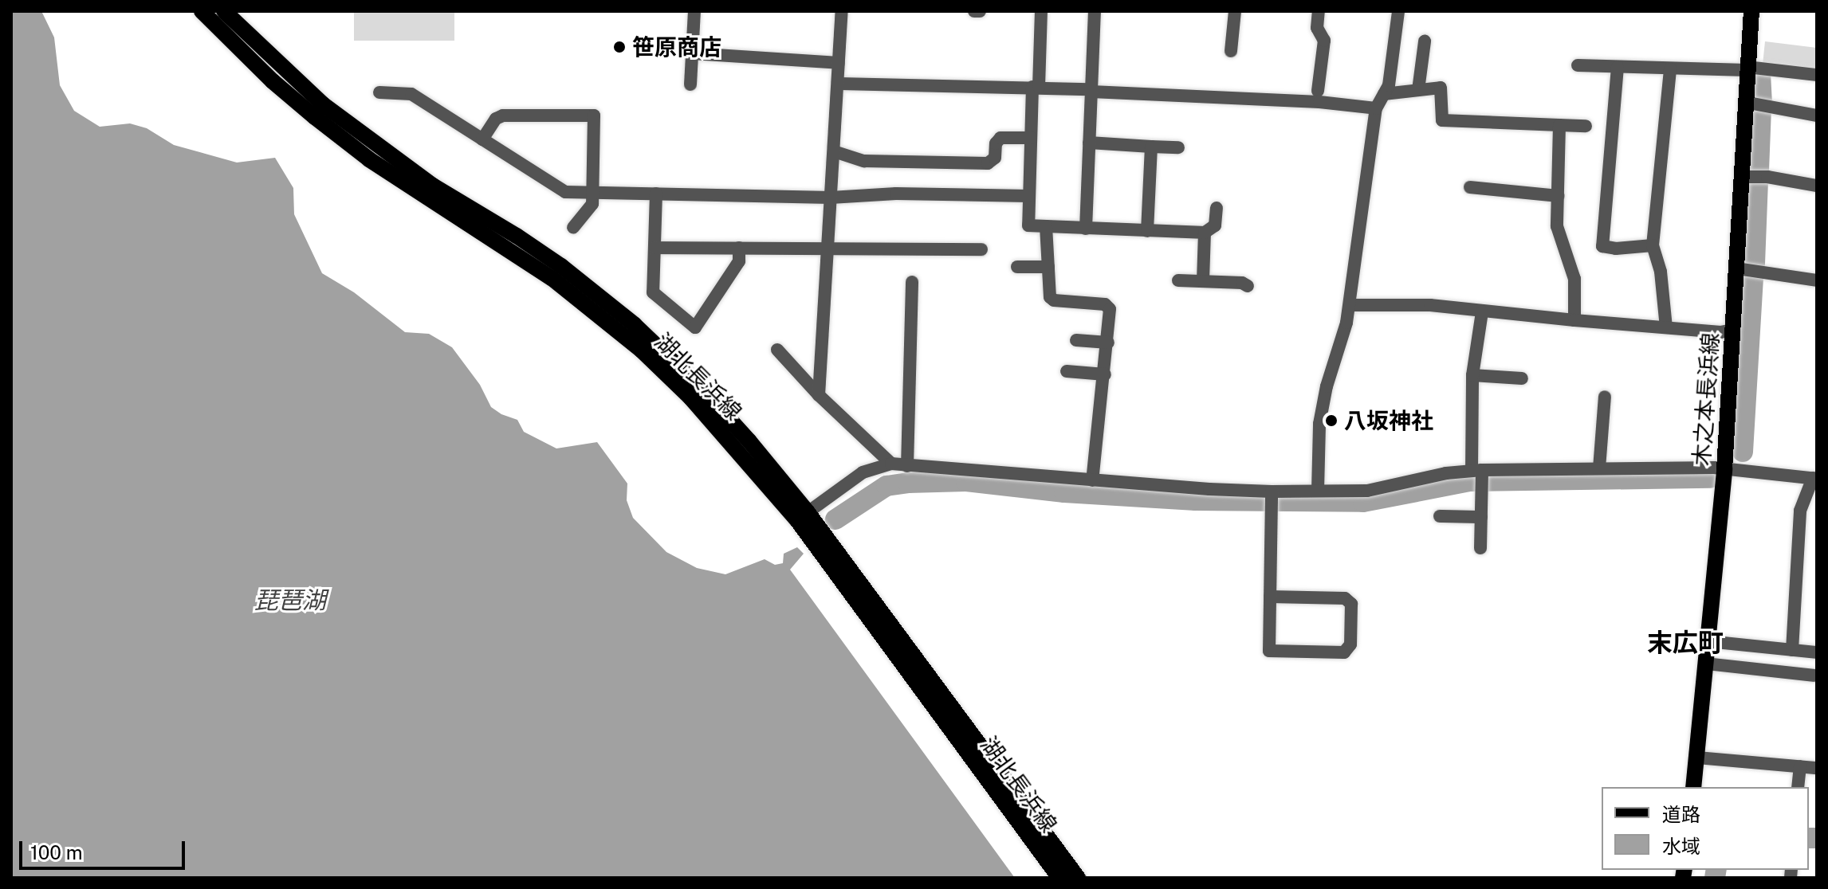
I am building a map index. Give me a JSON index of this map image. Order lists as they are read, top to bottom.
{
  "streets": {
    "main road": ["湖北長浜線", "木之本長浜線"]
  },
  "districts": ["末広町"],
  "water": ["琵琶湖"],
  "places": ["笹原商店", "八坂神社"],
  "legend": ["道路", "水域"],
  "scale_bar": "100 m"
}
